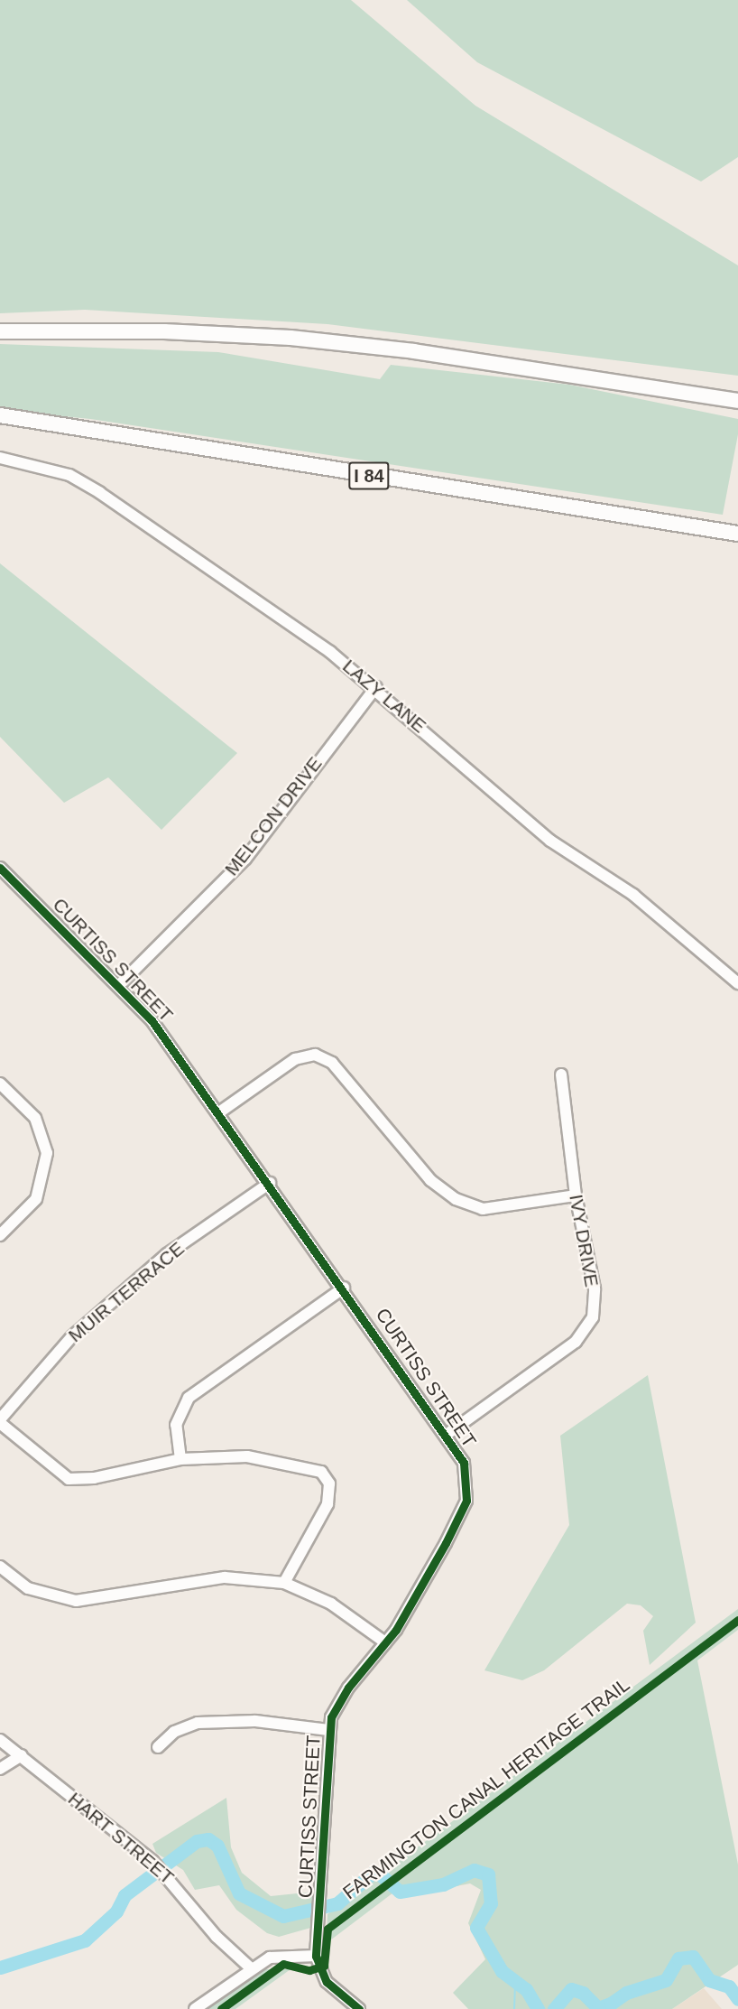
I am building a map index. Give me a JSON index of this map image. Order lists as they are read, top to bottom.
{
  "streets": {
    "highway": ["I 84"],
    "street": [
      "LAZY LANE",
      "MELCON DRIVE",
      "CURTISS STREET",
      "IVY DRIVE",
      "MUIR TERRACE",
      "HART STREET"
    ],
    "cycle path": ["FARMINGTON CANAL HERITAGE TRAIL"]
  },
  "crossings": [
    ["LAZY LANE", "MELCON DRIVE"],
    ["MELCON DRIVE", "CURTISS STREET"],
    ["CURTISS STREET", "IVY DRIVE"],
    ["CURTISS STREET", "MUIR TERRACE"]
  ]
}
